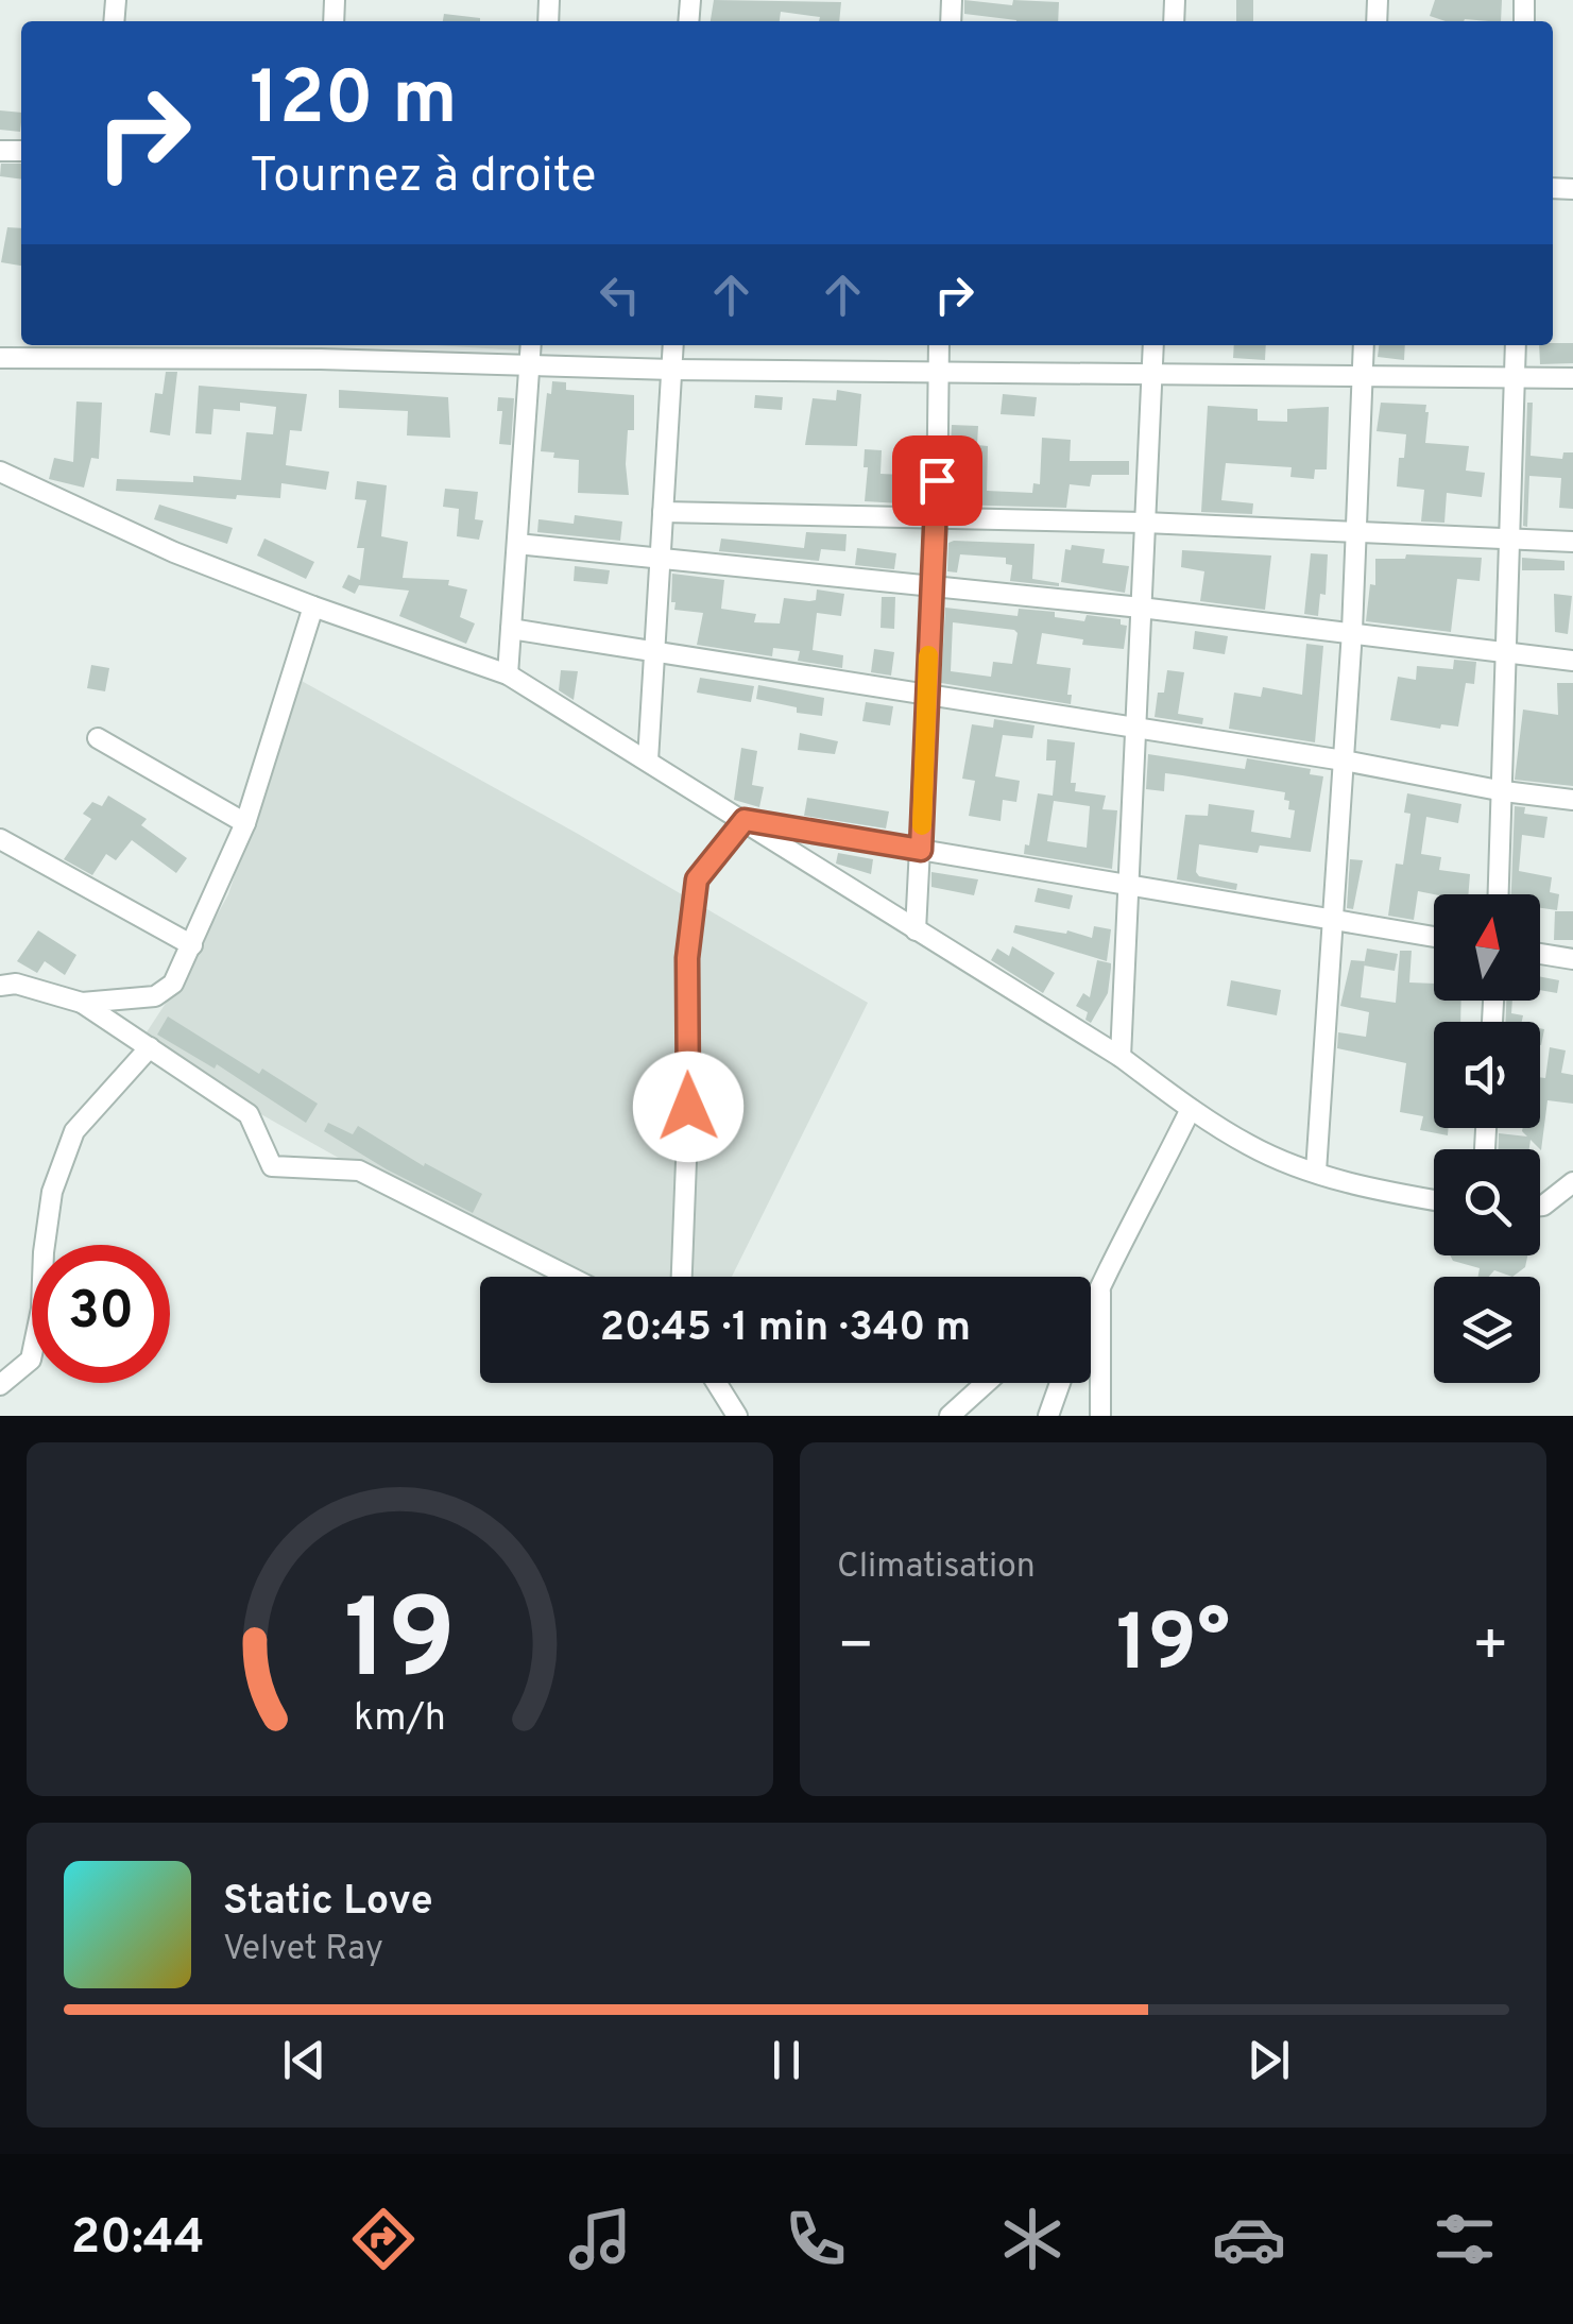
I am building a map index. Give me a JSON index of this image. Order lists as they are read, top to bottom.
{
  "north": "top",
  "page": {
    "turn": ["120 m", "Tournez à droite"],
    "limit": "30",
    "trip": "20:45 · 1 min · 340 m",
    "tile": "Climatisation",
    "heat": ["−", "19°", "+"],
    "song": ["Static Love", "Velvet Ray"],
    "tabs": "20:44",
    "gauge": ["19", "km/h"]
  }
}
